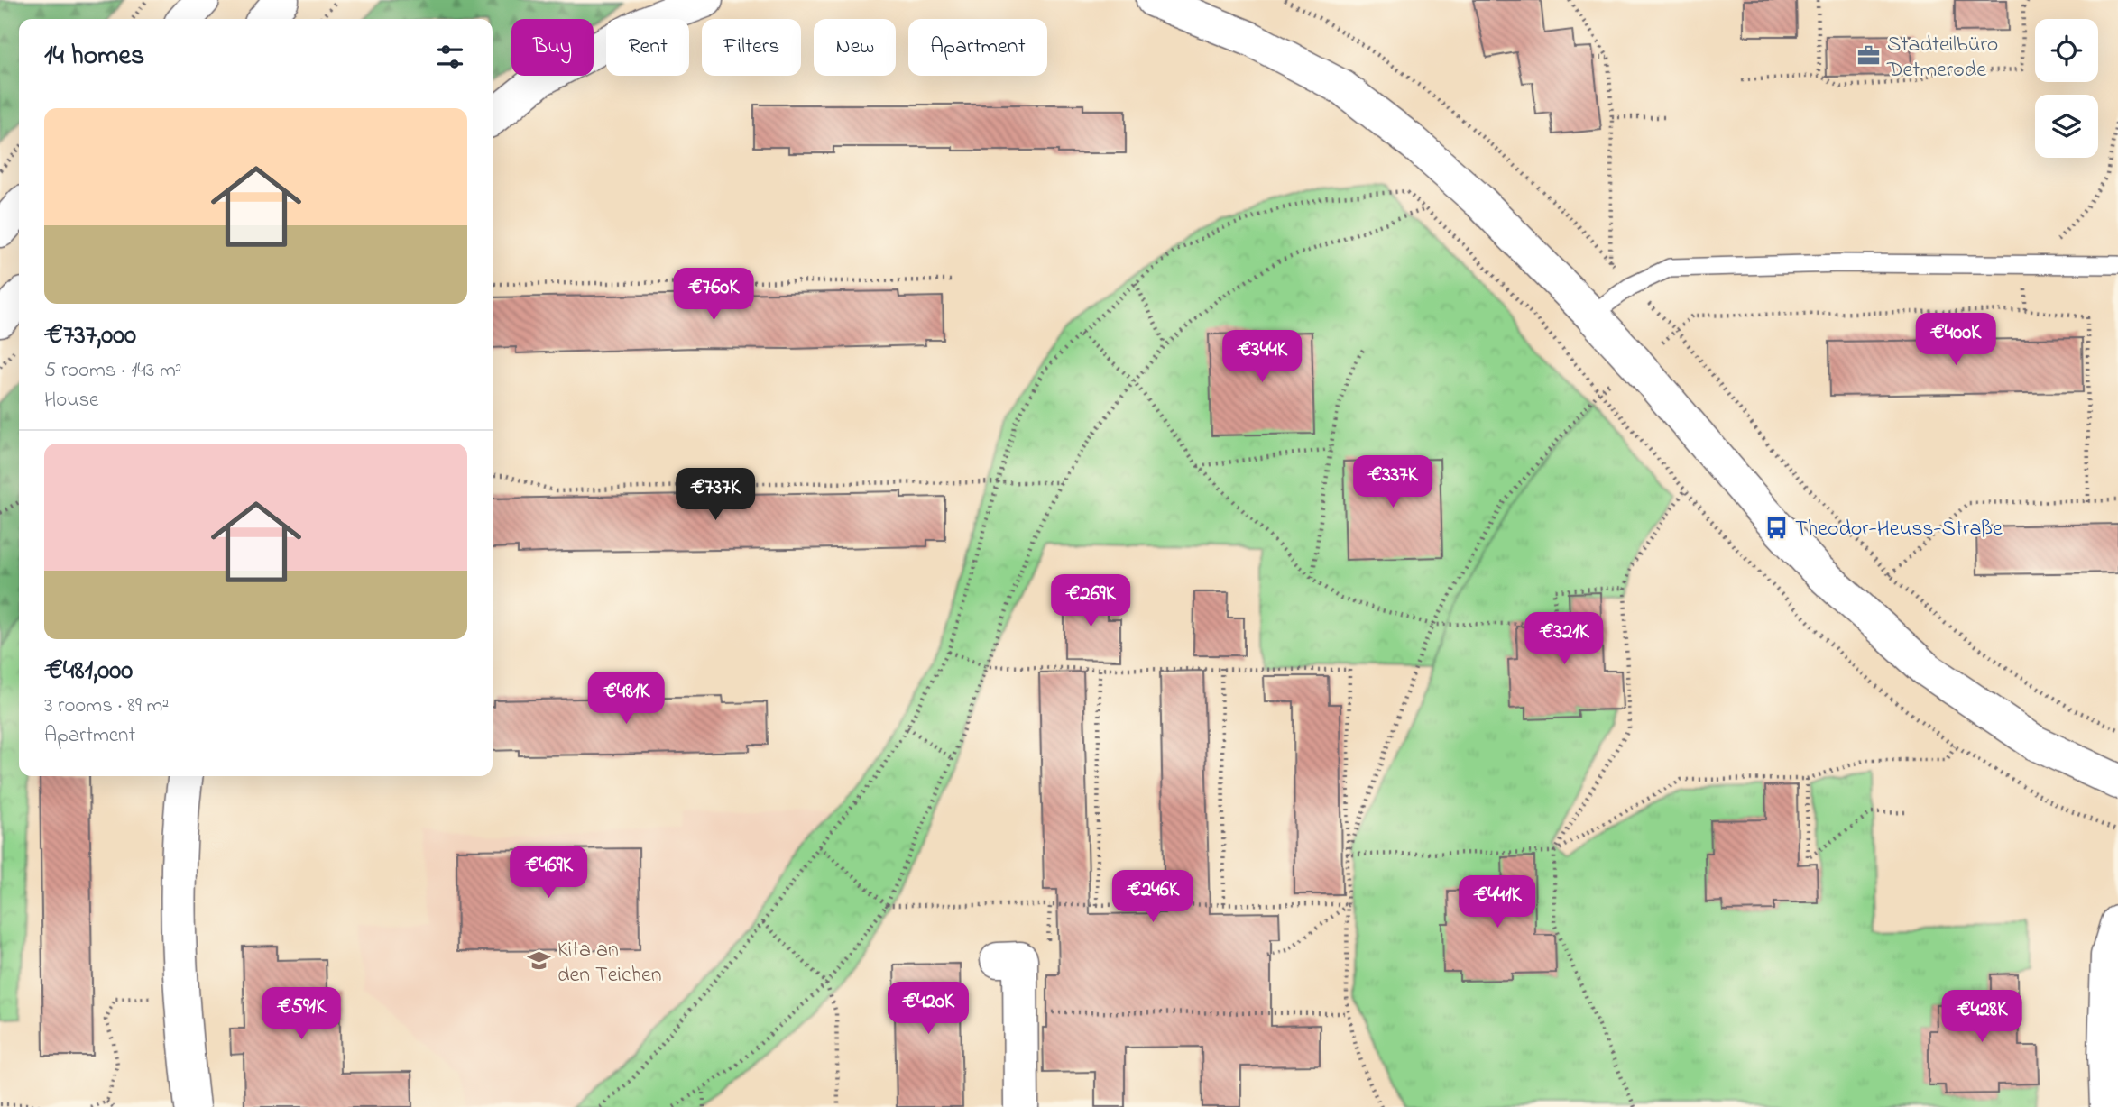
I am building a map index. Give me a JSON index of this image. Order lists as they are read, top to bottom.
{
  "places": {
    "office": ["Stadteilbüro Detmerode"],
    "bus stop": ["Theodor-Heuss-Straße"],
    "school or university": ["Kita an den Teichen"]
  },
  "page": {
    "chip": [
      "Buy",
      "Rent",
      "Filters",
      "New",
      "Apartment"
    ],
    "heading": "14 homes",
    "list": [
      {
        "name": "€737,000",
        "note": "5 rooms · 143 m² · House"
      },
      {
        "name": "€481,000",
        "note": "3 rooms · 89 m² · Apartment"
      }
    ],
    "price": [
      "€760K",
      "€400K",
      "€344K",
      "€337K",
      "€737K",
      "€269K",
      "€321K",
      "€481K",
      "€469K",
      "€246K",
      "€441K",
      "€420K",
      "€591K",
      "€428K"
    ]
  }
}
